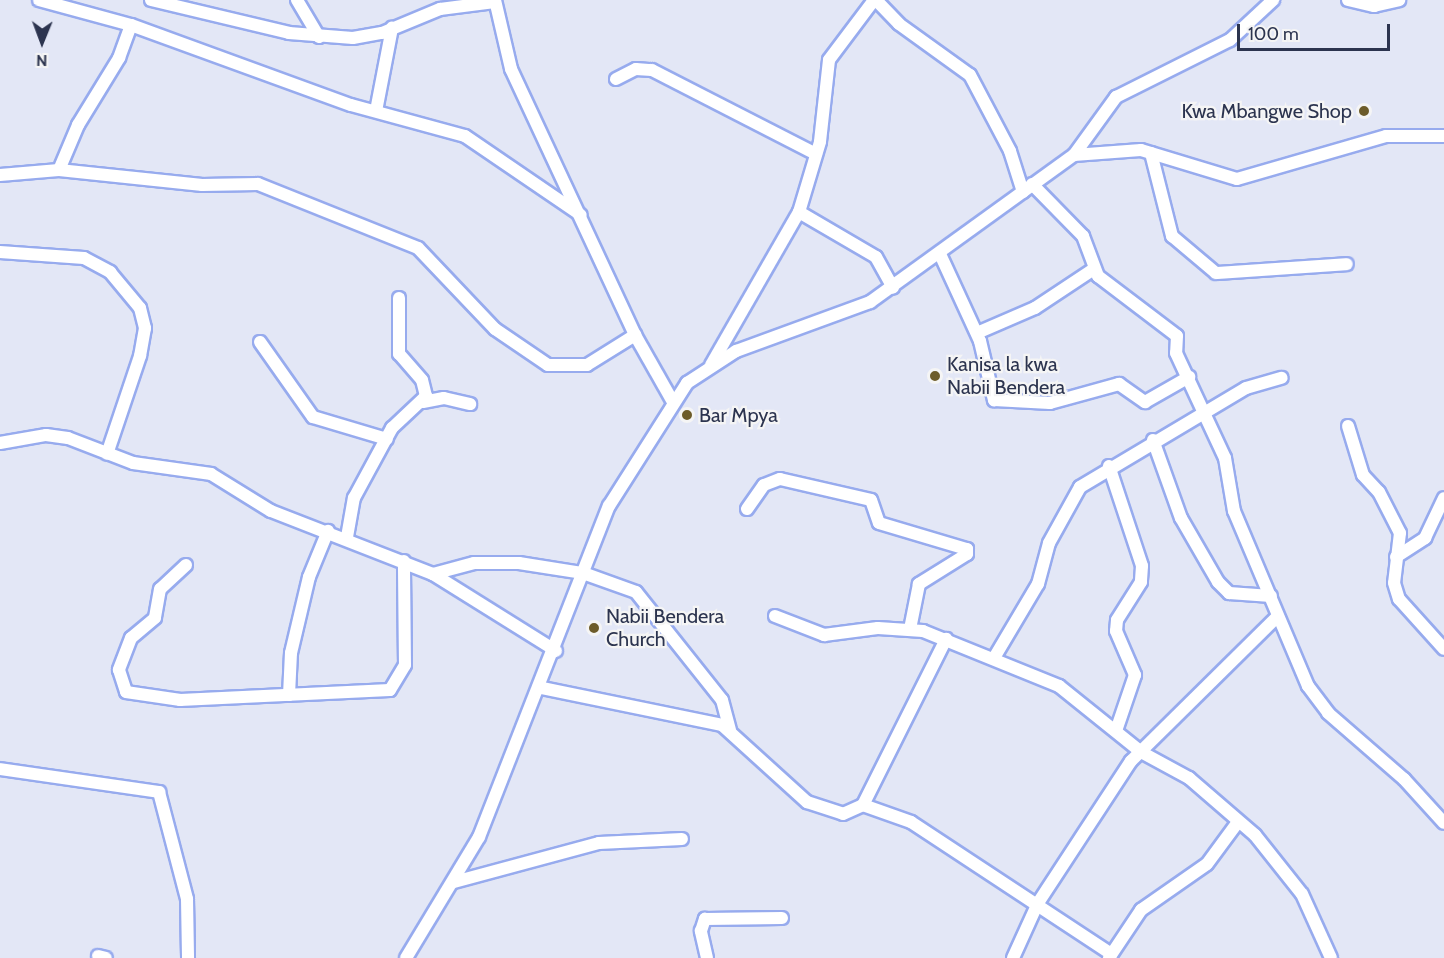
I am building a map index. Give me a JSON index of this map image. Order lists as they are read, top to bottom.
{
  "places": [
    "Kwa Mbangwe Shop",
    "Kanisa la kwa Nabii Bendera",
    "Bar Mpya",
    "Nabii Bendera Church"
  ],
  "scale_bar": "100 m",
  "north": "bottom"
}
